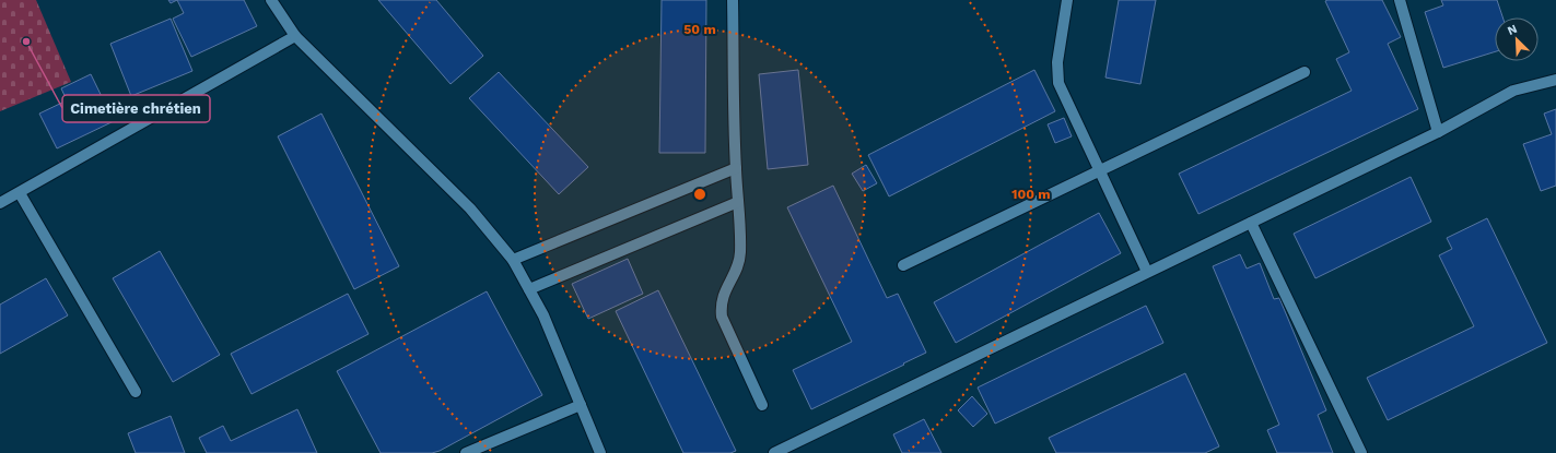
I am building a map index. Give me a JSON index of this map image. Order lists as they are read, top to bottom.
{
  "places": ["Cimetière chrétien"],
  "north": "top left",
  "rings": ["50 m", "100 m"]
}
